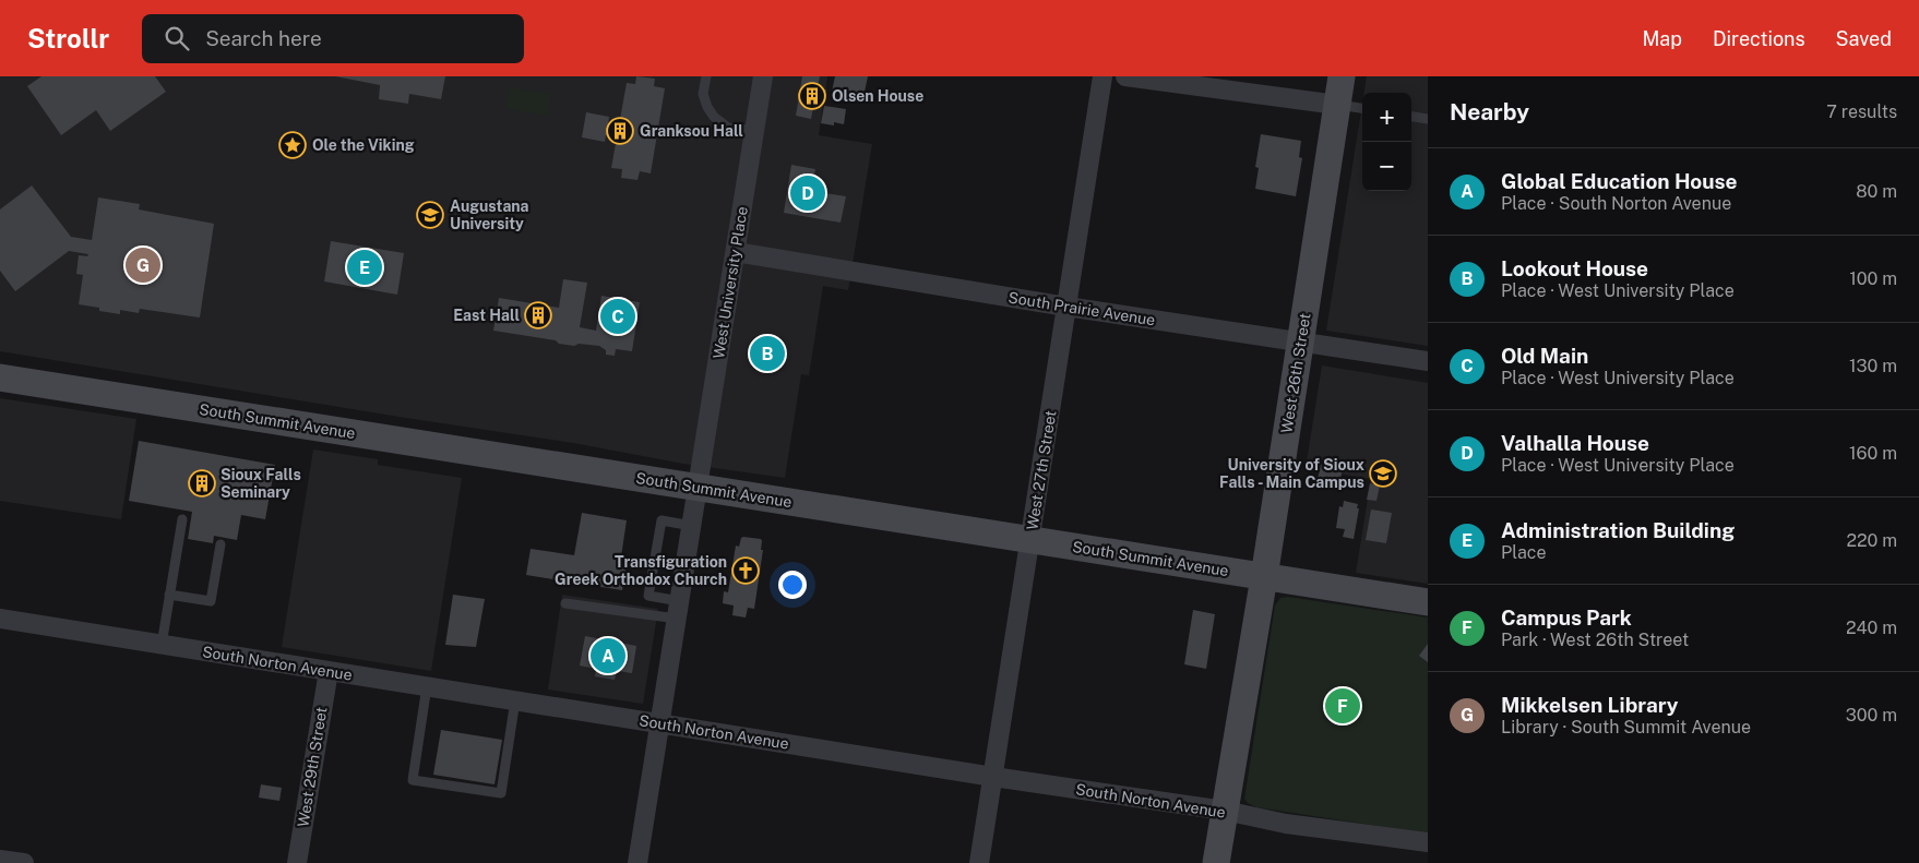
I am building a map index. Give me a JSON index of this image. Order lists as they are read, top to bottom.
{
  "streets": {
    "street": [
      "West University Place",
      "South Prairie Avenue",
      "West 26th Street",
      "South Summit Avenue",
      "West 27th Street",
      "South Norton Avenue",
      "West 29th Street"
    ]
  },
  "crossings": [
    ["West University Place", "South Prairie Avenue"],
    ["West University Place", "South Summit Avenue"],
    ["West University Place", "South Norton Avenue"],
    ["South Prairie Avenue", "West 26th Street"],
    ["South Prairie Avenue", "West 27th Street"],
    ["West 26th Street", "South Summit Avenue"],
    ["West 26th Street", "South Norton Avenue"],
    ["South Summit Avenue", "West 27th Street"],
    ["West 27th Street", "South Norton Avenue"],
    ["South Norton Avenue", "West 29th Street"]
  ],
  "places": {
    "building": [
      "Olsen House",
      "Granksou Hall",
      "East Hall",
      "Sioux Falls Seminary"
    ],
    "place": ["Ole the Viking"],
    "school or university": ["Augustana University", "University of Sioux Falls - Main Campus"],
    "church": ["Transfiguration Greek Orthodox Church"]
  },
  "page": {
    "header": "Strollr",
    "search": "Search here",
    "nav": ["Map", "Directions", "Saved"],
    "heading": ["Nearby", "7 results"],
    "map_buttons": ["+", "−"],
    "list": [
      {
        "mark": "A",
        "name": "Global Education House",
        "note": "Place · South Norton Avenue",
        "value": "80 m"
      },
      {
        "mark": "B",
        "name": "Lookout House",
        "note": "Place · West University Place",
        "value": "100 m"
      },
      {
        "mark": "C",
        "name": "Old Main",
        "note": "Place · West University Place",
        "value": "130 m"
      },
      {
        "mark": "D",
        "name": "Valhalla House",
        "note": "Place · West University Place",
        "value": "160 m"
      },
      {
        "mark": "E",
        "name": "Administration Building",
        "note": "Place",
        "value": "220 m"
      },
      {
        "mark": "F",
        "name": "Campus Park",
        "note": "Park · West 26th Street",
        "value": "240 m"
      },
      {
        "mark": "G",
        "name": "Mikkelsen Library",
        "note": "Library · South Summit Avenue",
        "value": "300 m"
      }
    ],
    "pins": [
      "D",
      "G",
      "E",
      "C",
      "B",
      "A",
      "F"
    ]
  }
}
